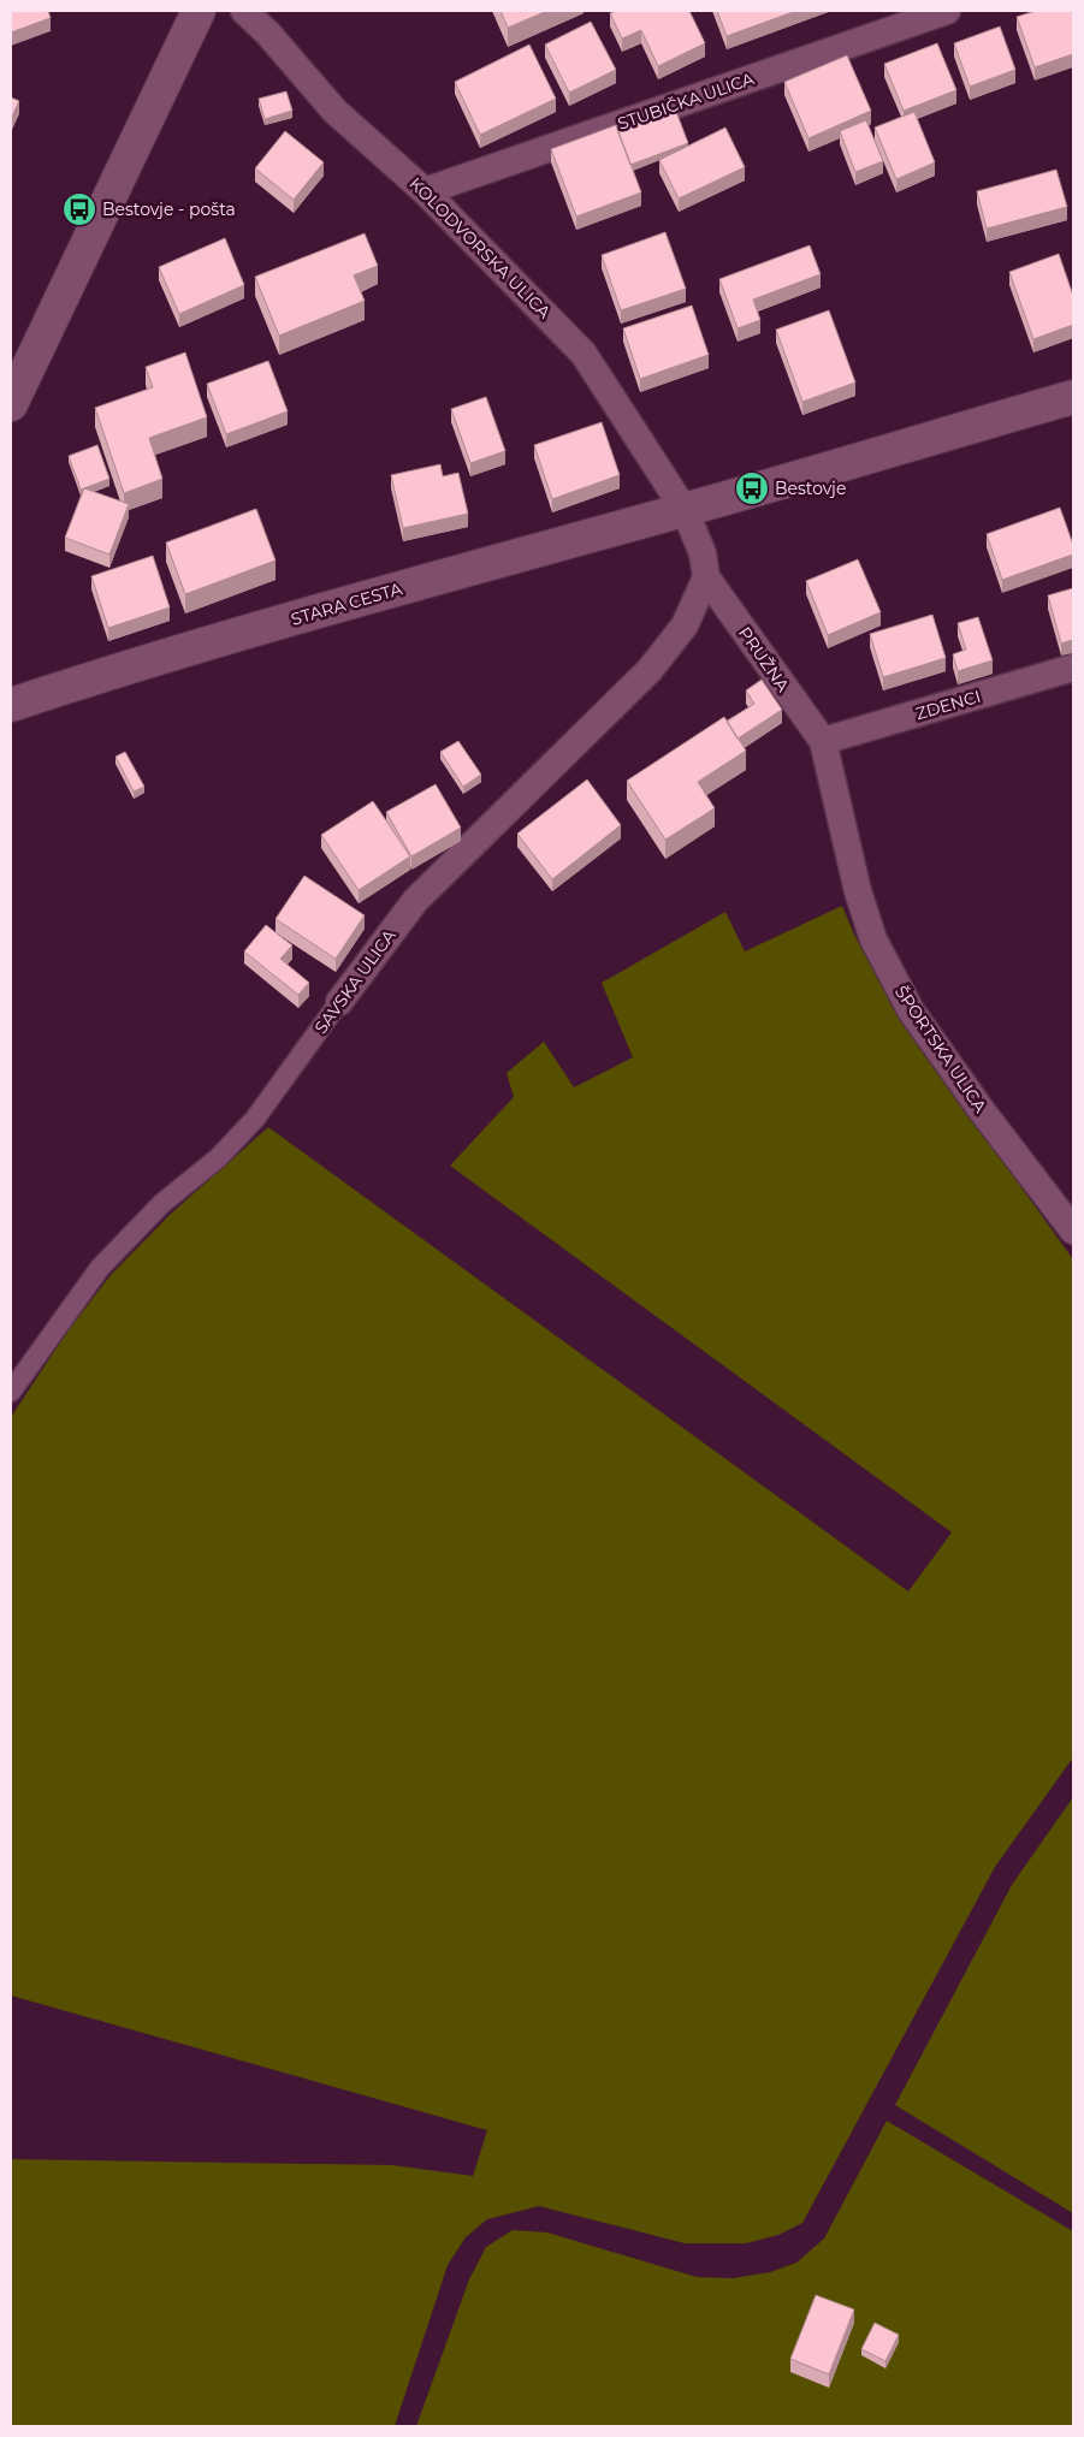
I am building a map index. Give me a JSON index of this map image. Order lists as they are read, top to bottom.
{
  "streets": {
    "main road": ["STARA CESTA"],
    "street": [
      "STUBIČKA ULICA",
      "KOLODVORSKA ULICA",
      "PRUŽNA",
      "ZDENCI",
      "SAVSKA ULICA",
      "ŠPORTSKA ULICA"
    ]
  },
  "crossings": [
    ["STUBIČKA ULICA", "KOLODVORSKA ULICA"],
    ["KOLODVORSKA ULICA", "STARA CESTA"],
    ["KOLODVORSKA ULICA", "PRUŽNA"],
    ["KOLODVORSKA ULICA", "SAVSKA ULICA"],
    ["PRUŽNA", "ZDENCI"],
    ["PRUŽNA", "SAVSKA ULICA"],
    ["PRUŽNA", "ŠPORTSKA ULICA"],
    ["ZDENCI", "ŠPORTSKA ULICA"]
  ],
  "places": {
    "bus stop": ["Bestovje - pošta", "Bestovje"]
  }
}
